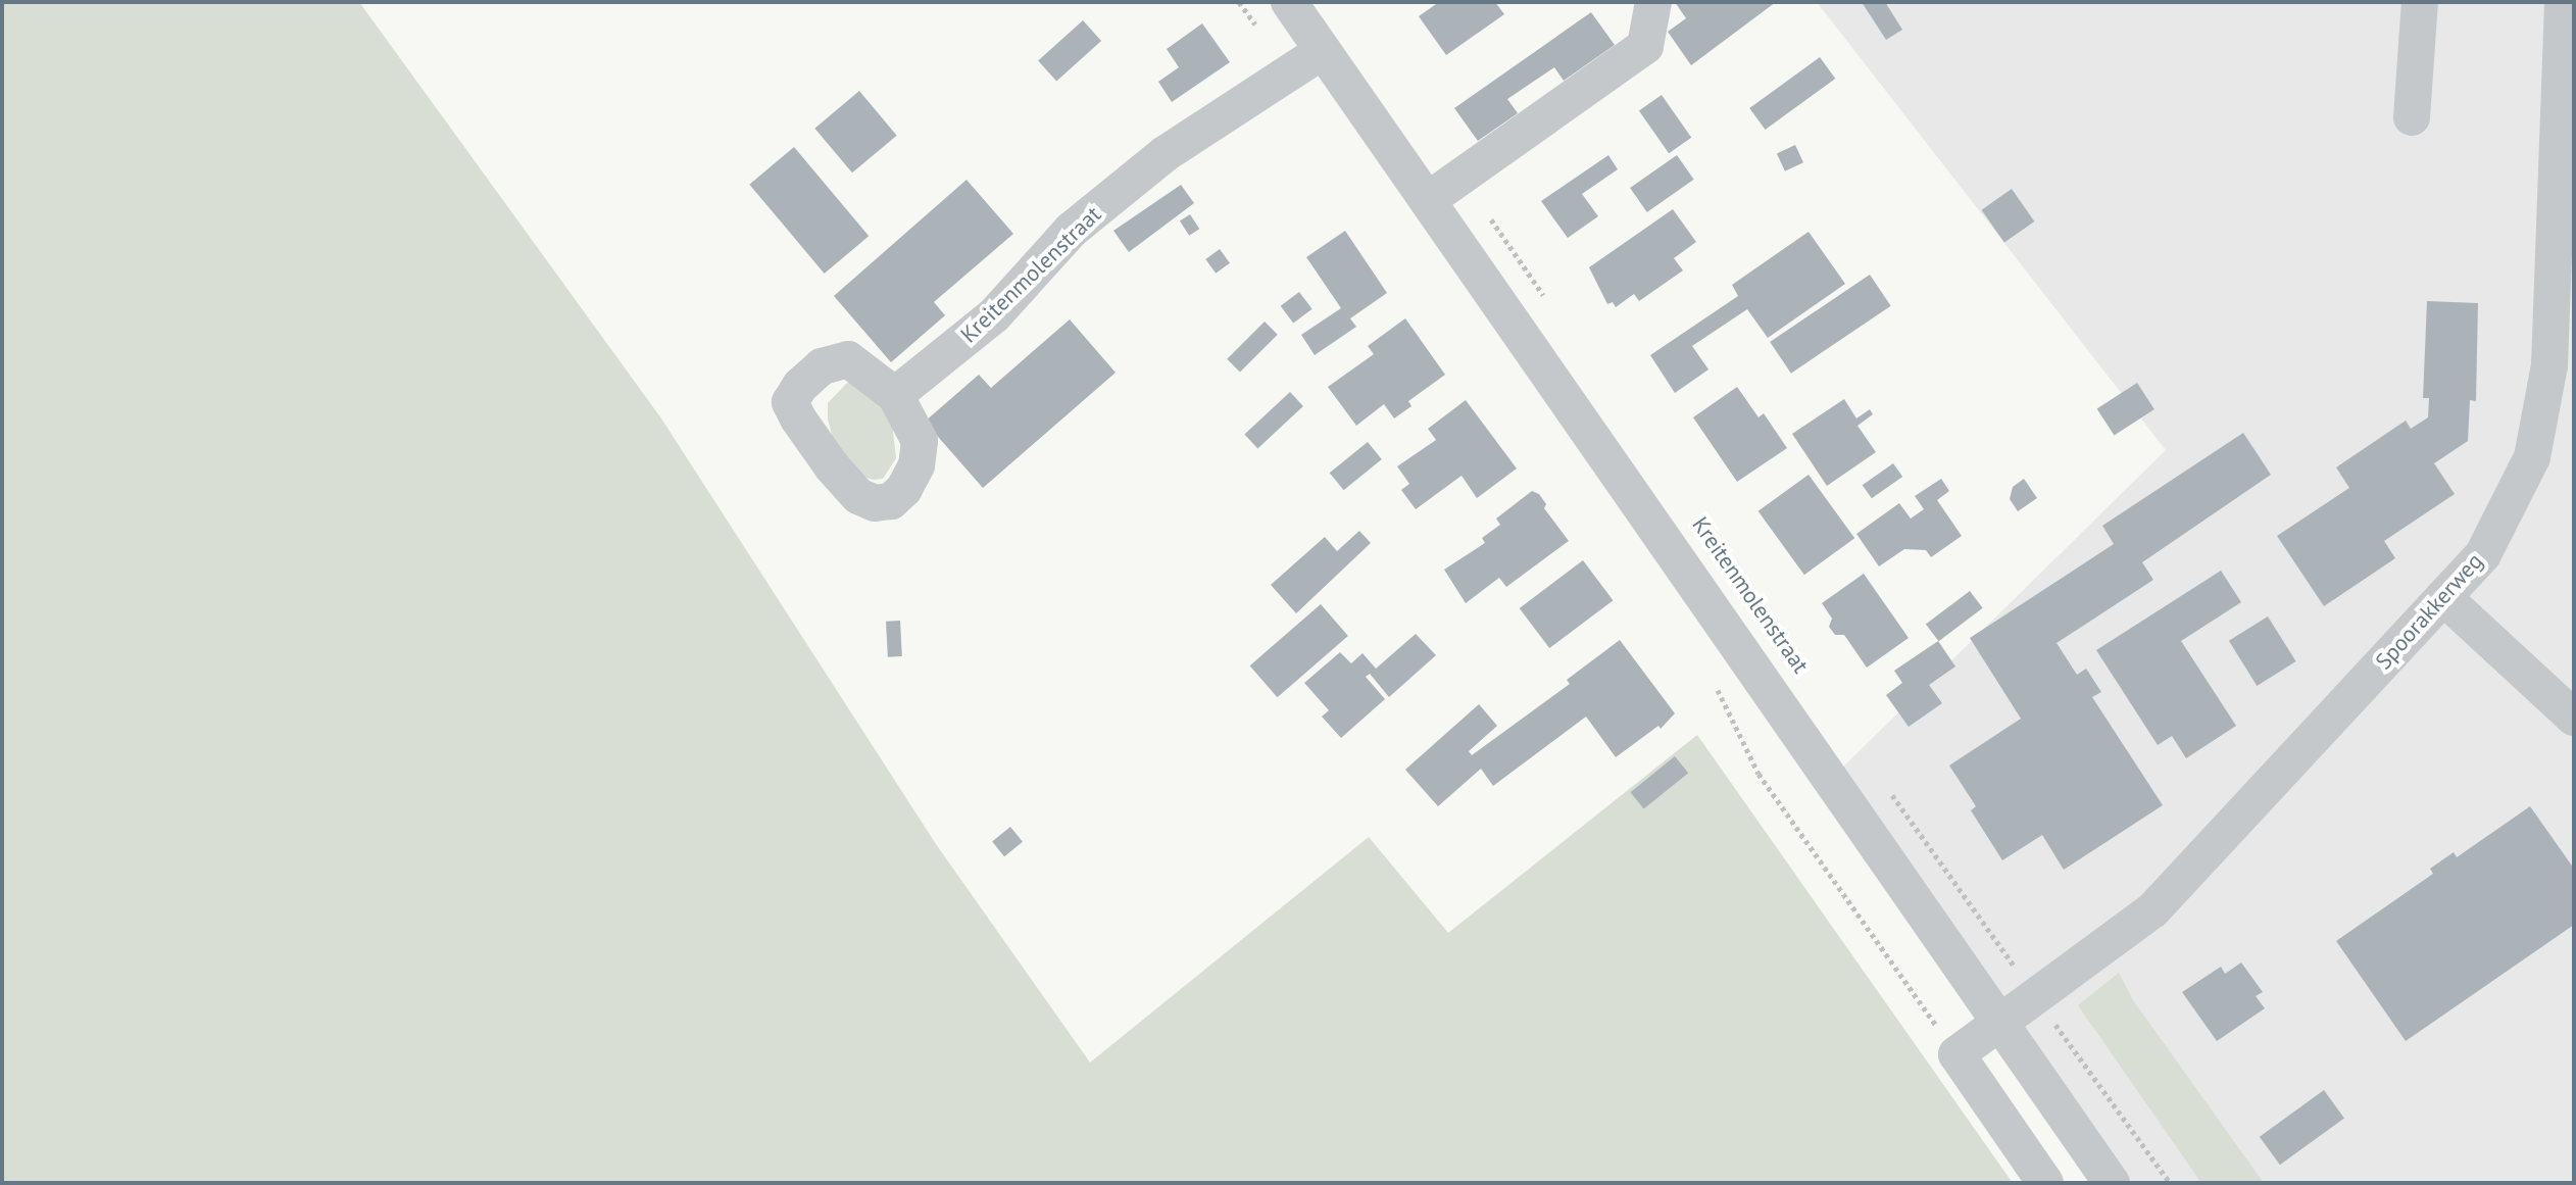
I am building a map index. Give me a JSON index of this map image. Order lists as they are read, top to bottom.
{
  "streets": {
    "street": ["Kreitenmolenstraat", "Spoorakkerweg"]
  },
  "crossings": [
    ["Kreitenmolenstraat", "Spoorakkerweg"]
  ]
}
